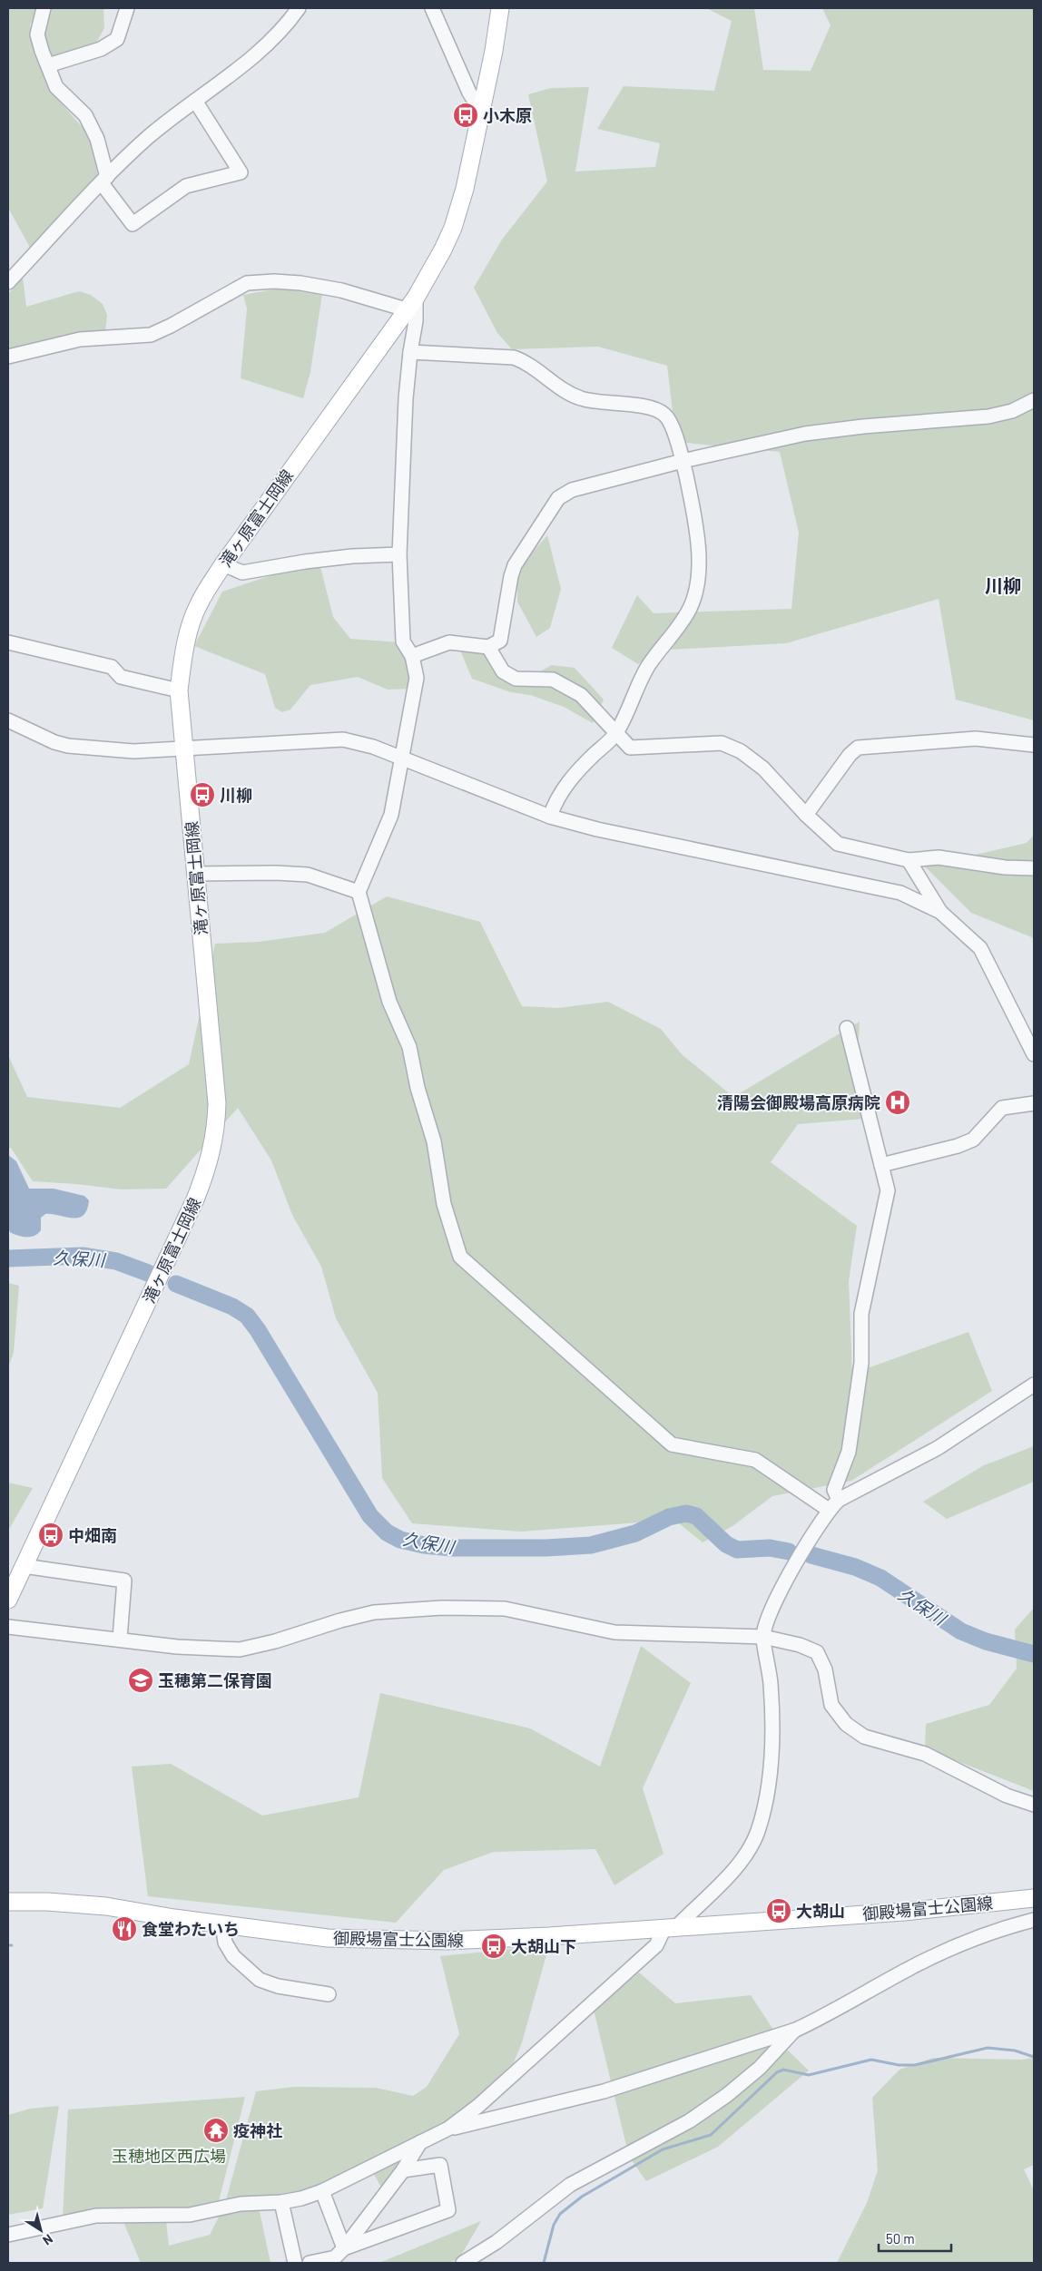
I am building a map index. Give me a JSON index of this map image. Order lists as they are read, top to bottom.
{
  "streets": {
    "main road": ["滝ヶ原富士岡線", "御殿場富士公園線"]
  },
  "districts": ["川柳"],
  "water": ["久保川"],
  "parks": ["玉穂地区西広場"],
  "places": {
    "bus stop": [
      "小木原",
      "川柳",
      "中畑南",
      "大胡山",
      "大胡山下"
    ],
    "hospital": ["清陽会御殿場高原病院"],
    "school or university": ["玉穂第二保育園"],
    "restaurant": ["食堂わたいち"],
    "temple": ["疫神社"]
  },
  "scale_bar": "50 m",
  "north": "bottom right"
}
